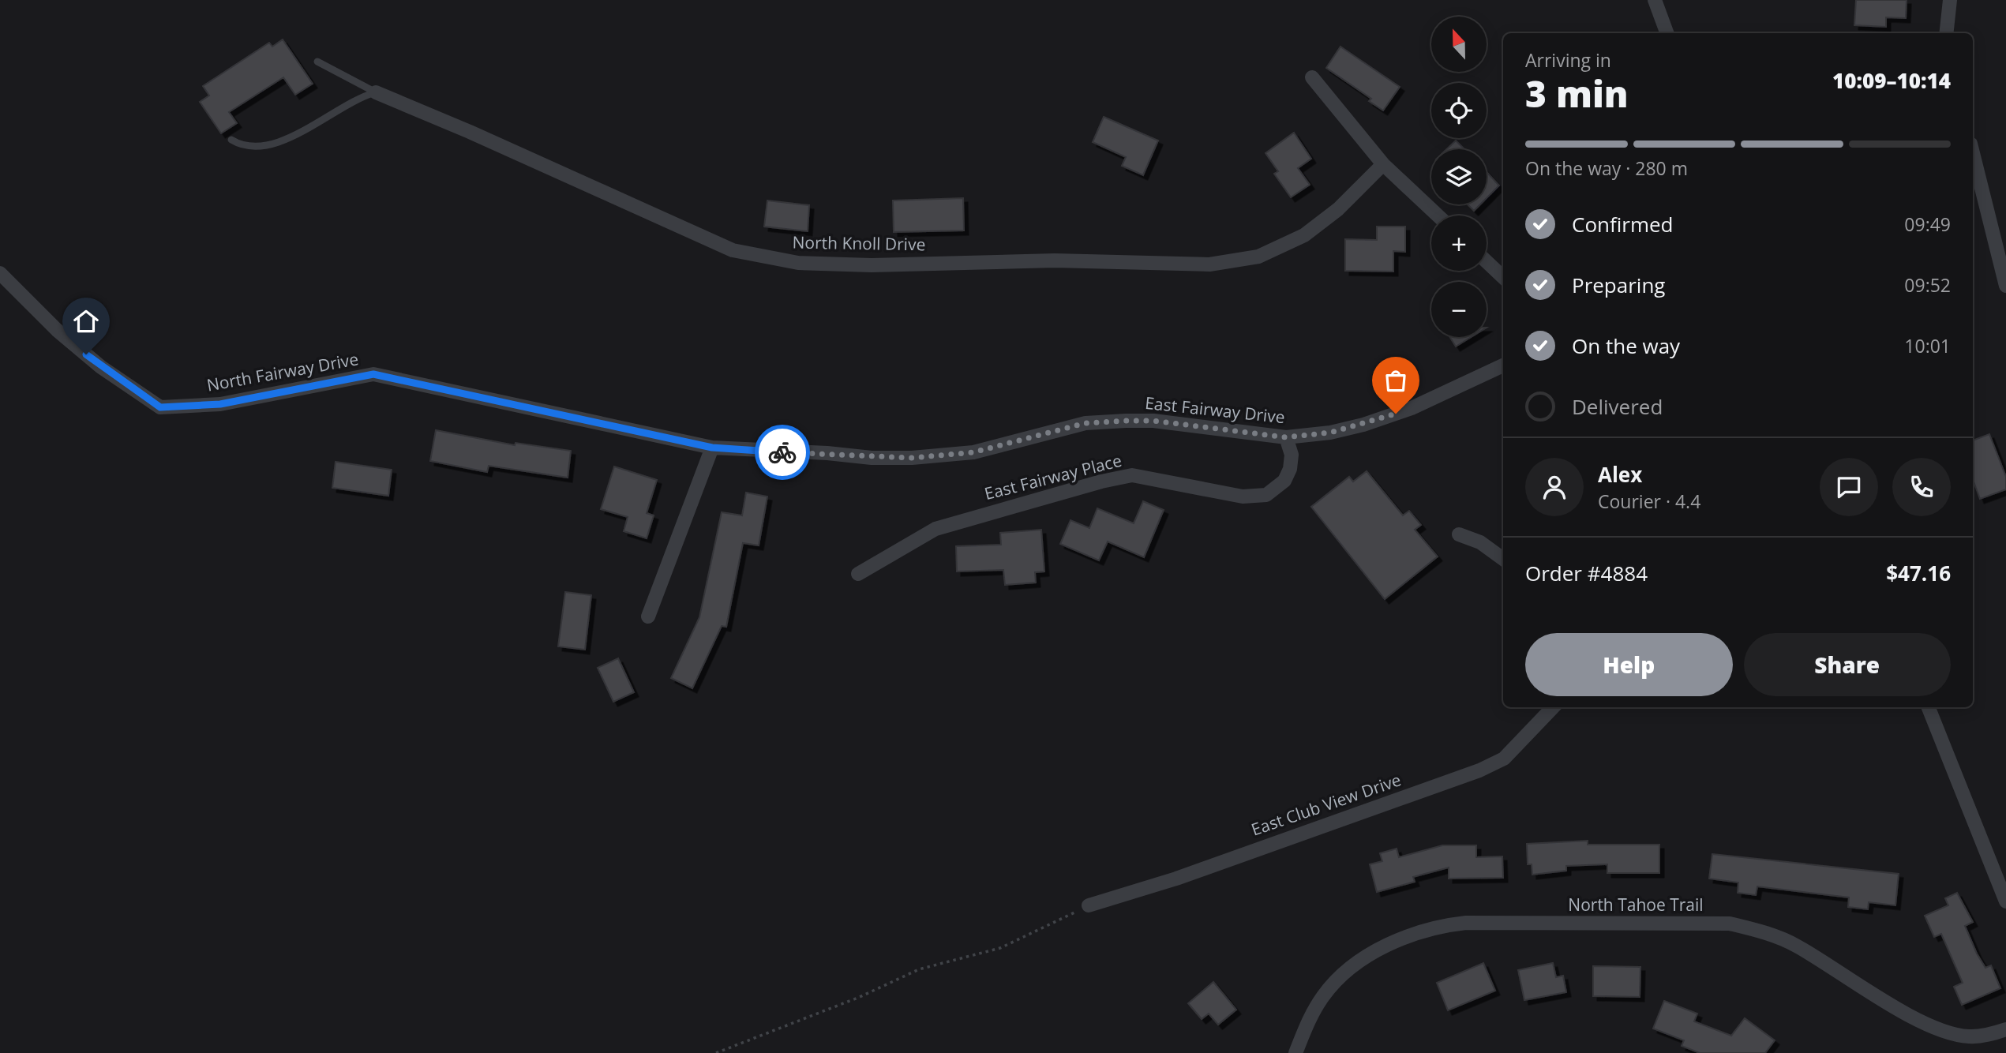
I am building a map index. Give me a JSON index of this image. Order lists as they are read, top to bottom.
{
  "streets": {
    "street": [
      "North Knoll Drive",
      "North Fairway Drive",
      "East Fairway Drive",
      "East Fairway Place",
      "East Club View Drive",
      "North Tahoe Trail"
    ]
  },
  "crossings": [
    ["North Fairway Drive", "East Fairway Drive"],
    ["East Fairway Drive", "East Fairway Place"]
  ],
  "north": "top",
  "page": {
    "map_buttons": ["+", "−"],
    "heading": ["3 min", "Arriving in", "10:09–10:14"],
    "panel": [
      "Alex",
      "Courier · 4.4",
      "Order #4884",
      "$47.16"
    ],
    "bar": "On the way · 280 m",
    "list": [
      ["Confirmed", "09:49"],
      ["Preparing", "09:52"],
      ["On the way", "10:01"],
      "Delivered"
    ],
    "buttons": ["Help", "Share"]
  }
}
